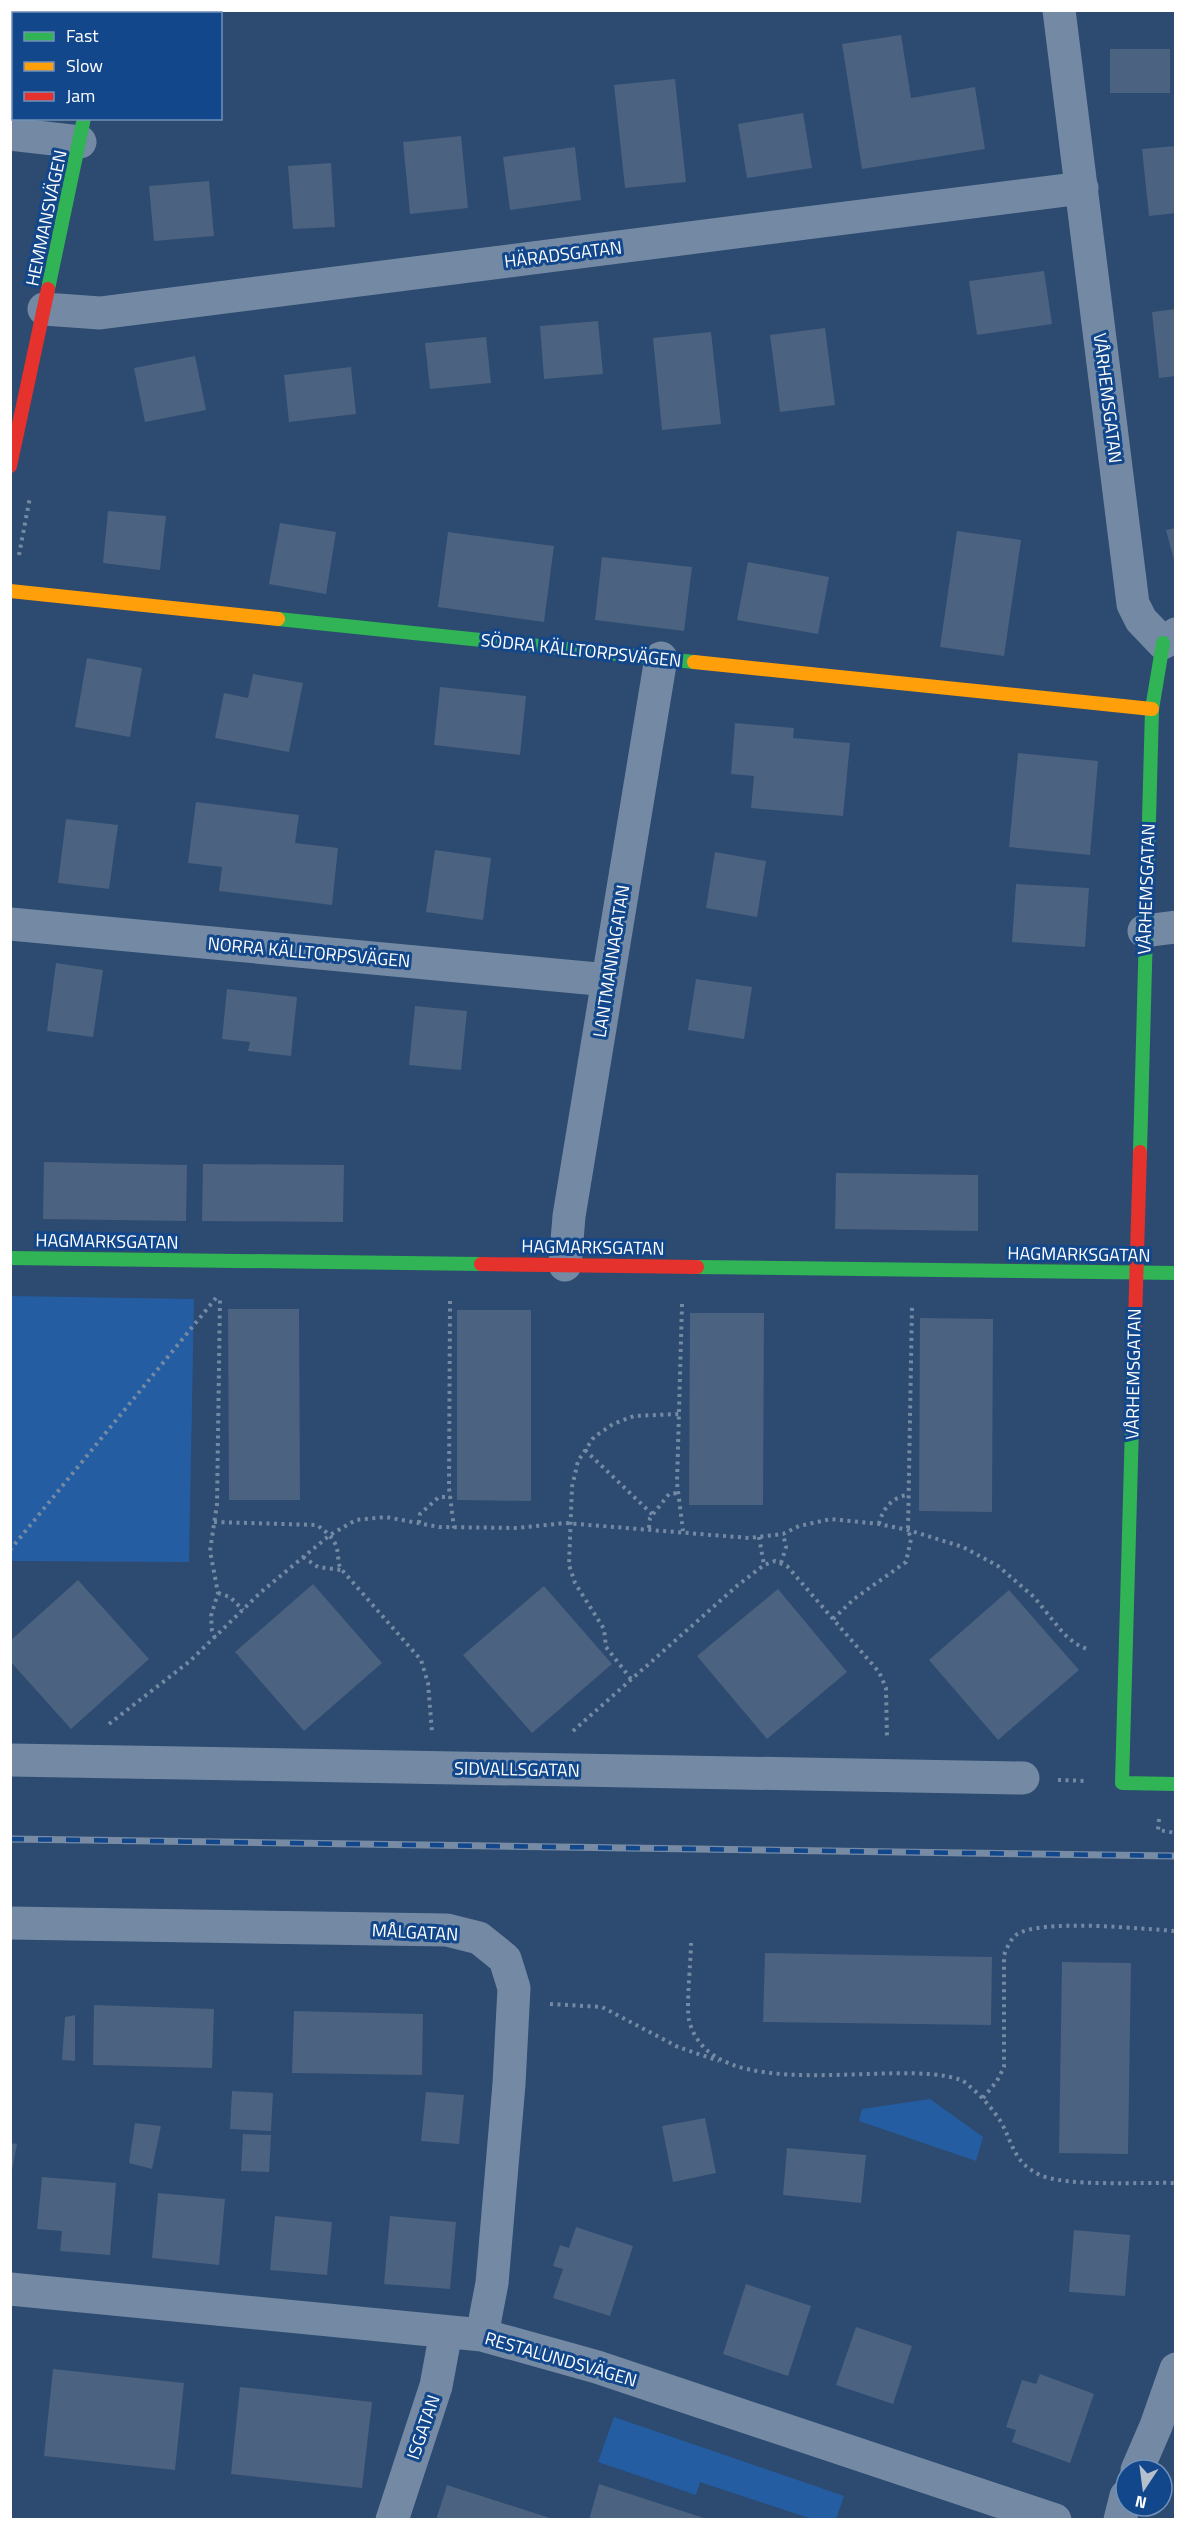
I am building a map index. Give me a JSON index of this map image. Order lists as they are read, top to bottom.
{
  "streets": {
    "street": [
      "HEMMANSVÄGEN",
      "HÄRADSGATAN",
      "VÅRHEMSGATAN",
      "SÖDRA KÄLLTORPSVÄGEN",
      "NORRA KÄLLTORPSVÄGEN",
      "LANTMANNAGATAN",
      "HAGMARKSGATAN",
      "SIDVALLSGATAN",
      "MÅLGATAN",
      "RESTALUNDSVÄGEN",
      "ISGATAN"
    ]
  },
  "crossings": [
    ["HEMMANSVÄGEN", "HÄRADSGATAN"],
    ["HÄRADSGATAN", "VÅRHEMSGATAN"],
    ["VÅRHEMSGATAN", "SÖDRA KÄLLTORPSVÄGEN"],
    ["VÅRHEMSGATAN", "HAGMARKSGATAN"],
    ["SÖDRA KÄLLTORPSVÄGEN", "LANTMANNAGATAN"],
    ["NORRA KÄLLTORPSVÄGEN", "LANTMANNAGATAN"],
    ["LANTMANNAGATAN", "HAGMARKSGATAN"],
    ["MÅLGATAN", "RESTALUNDSVÄGEN"],
    ["RESTALUNDSVÄGEN", "ISGATAN"]
  ],
  "legend": ["Fast", "Slow", "Jam"],
  "north": "bottom"
}
